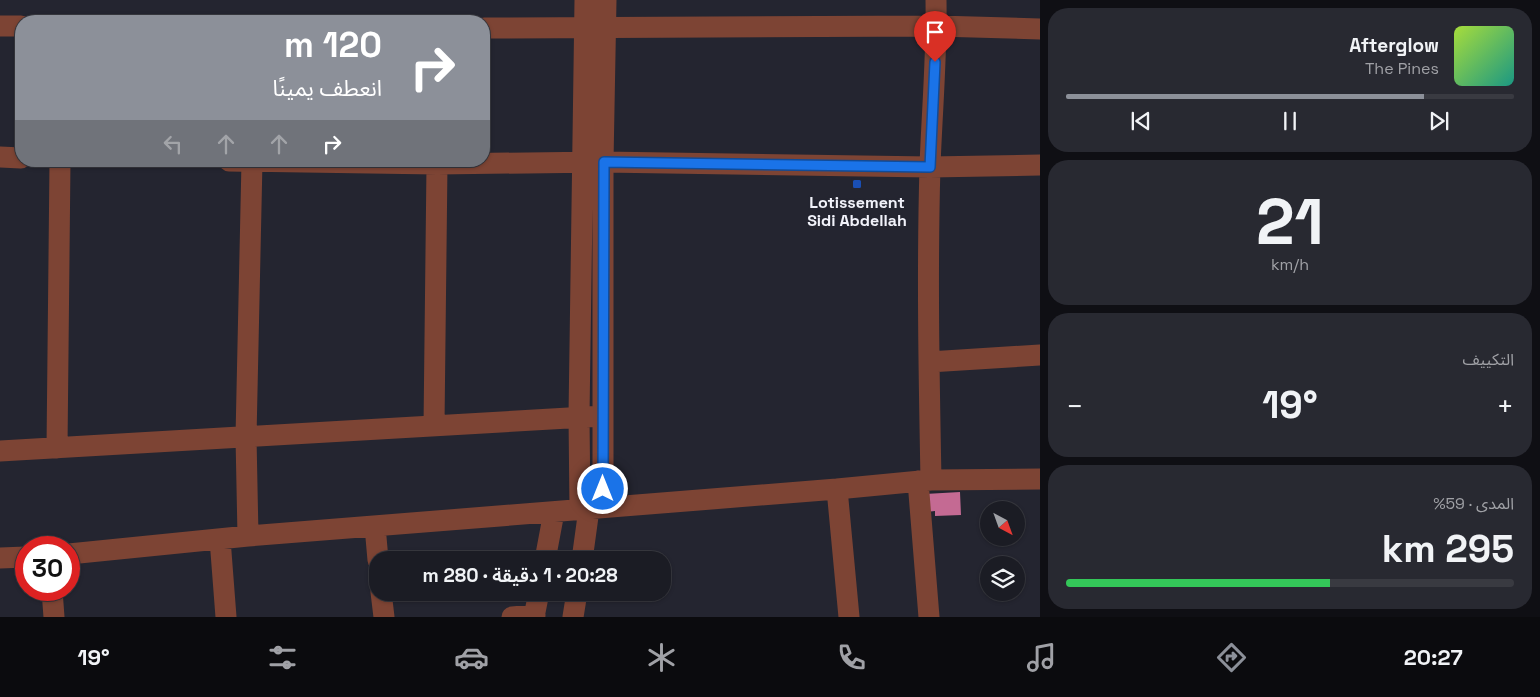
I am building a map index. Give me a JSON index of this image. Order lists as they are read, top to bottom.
{
  "places": {
    "transit": ["Lotissement Sidi Abdellah"]
  },
  "north": "bottom right",
  "page": {
    "turn": ["120 m", "انعطف يمينًا"],
    "song": ["Afterglow", "The Pines"],
    "tile": [
      ["21", "km/h"],
      "التكييف",
      ["المدى · 59%", "295 km"]
    ],
    "heat": ["−", "19°", "+"],
    "limit": "30",
    "trip": "20:28 · 1 دقيقة · 280 m",
    "tabs": ["20:27", "19°"]
  }
}
